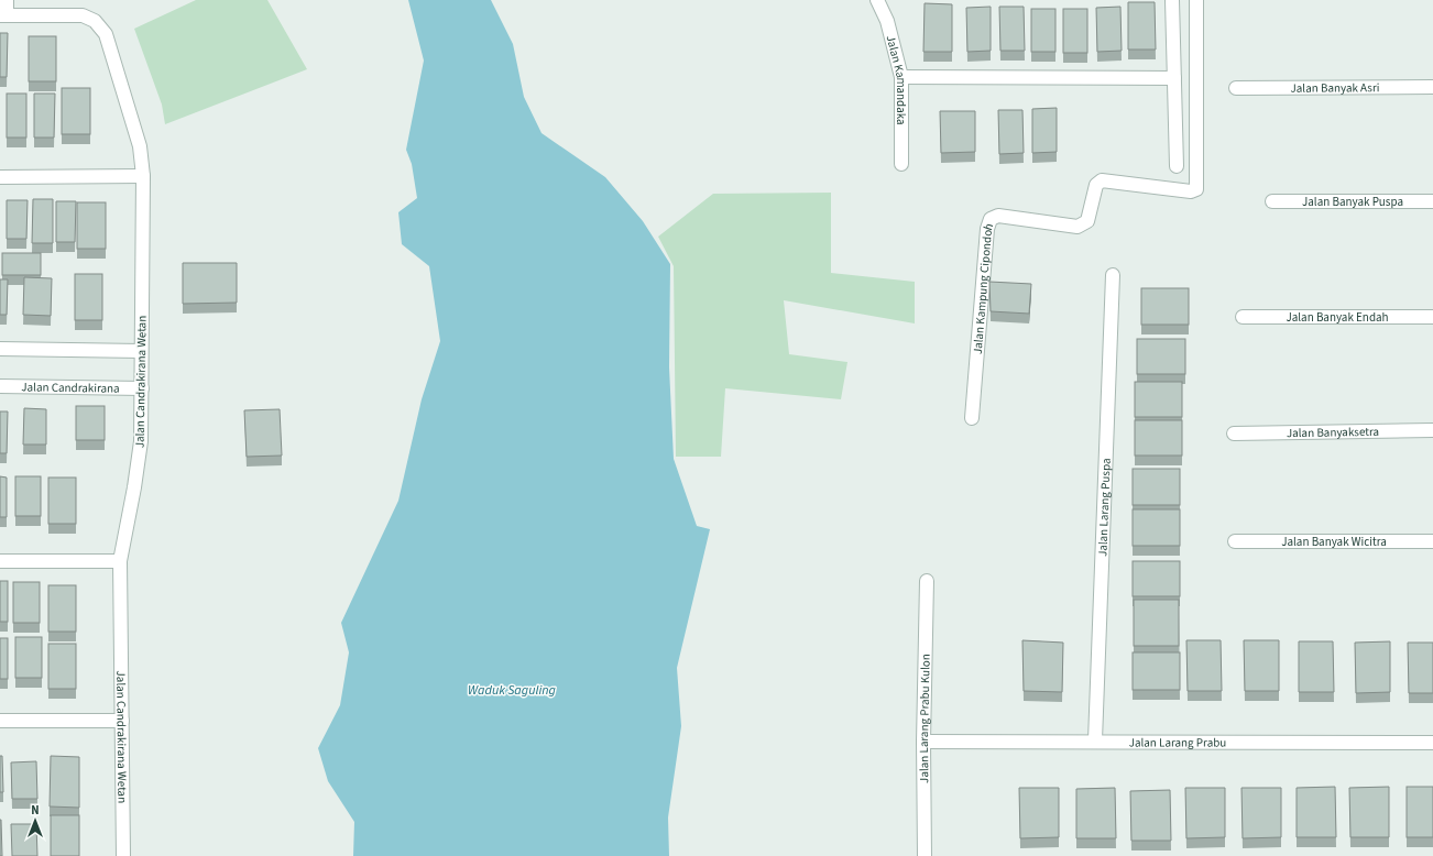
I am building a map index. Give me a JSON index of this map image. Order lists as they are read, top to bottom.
{
  "streets": {
    "street": [
      "Jalan Kamandaka",
      "Jalan Banyak Asri",
      "Jalan Banyak Puspa",
      "Jalan Kampung Cipondoh",
      "Jalan Banyak Endah",
      "Jalan Candrakirana Wetan",
      "Jalan Candrakirana",
      "Jalan Banyaksetra",
      "Jalan Larang Puspa",
      "Jalan Banyak Wicitra",
      "Jalan Larang Prabu Kulon",
      "Jalan Larang Prabu"
    ]
  },
  "crossings": [
    ["Jalan Candrakirana Wetan", "Jalan Candrakirana"],
    ["Jalan Larang Puspa", "Jalan Larang Prabu"],
    ["Jalan Larang Prabu Kulon", "Jalan Larang Prabu"]
  ],
  "water": ["Waduk Saguling"],
  "north": "top"
}
